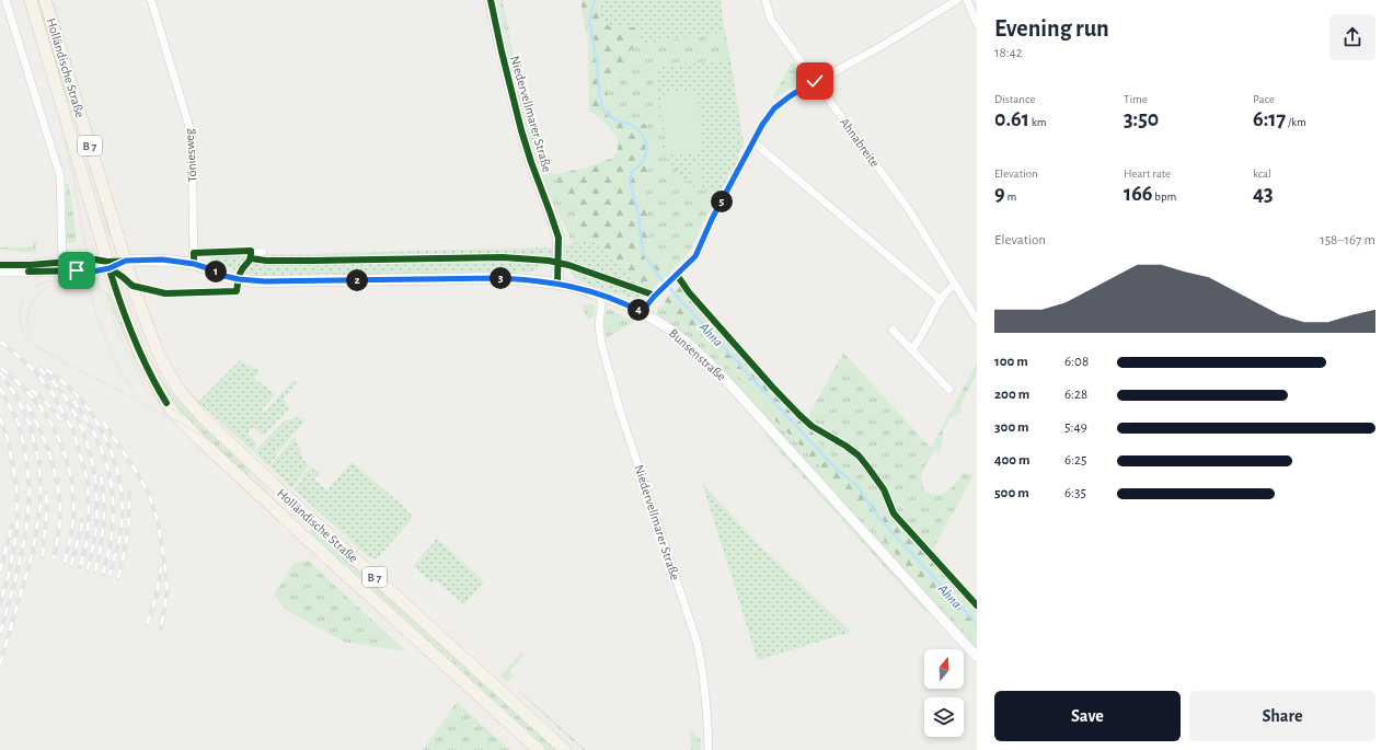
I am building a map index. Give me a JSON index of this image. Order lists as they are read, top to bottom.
{
  "streets": {
    "main road": [
      "Holländische Straße",
      "Niedervellmarer Straße",
      "B 7",
      "Bunsenstraße"
    ],
    "street": ["Ahnabreite", "Töniesweg"]
  },
  "crossings": [
    ["Holländische Straße", "Bunsenstraße"],
    ["Niedervellmarer Straße", "Bunsenstraße"],
    ["Töniesweg", "Bunsenstraße"]
  ],
  "water": ["Ahna"],
  "north": "top",
  "page": {
    "heading": ["Evening run", "18:42"],
    "stats": [
      ["Distance", "0.61 km"],
      ["Time", "3:50"],
      ["Pace", "6:17 /km"],
      ["Elevation", "9 m"],
      ["Heart rate", "166 bpm"],
      ["kcal", "43"]
    ],
    "pins": [
      "5",
      "1",
      "3",
      "2",
      "4"
    ],
    "chart": ["Elevation", "158–167 m"],
    "list": [
      {
        "name": "100 m",
        "note": "6:08"
      },
      {
        "name": "200 m",
        "note": "6:28"
      },
      {
        "name": "300 m",
        "note": "5:49"
      },
      {
        "name": "400 m",
        "note": "6:25"
      },
      {
        "name": "500 m",
        "note": "6:35"
      }
    ],
    "buttons": ["Save", "Share"]
  }
}
